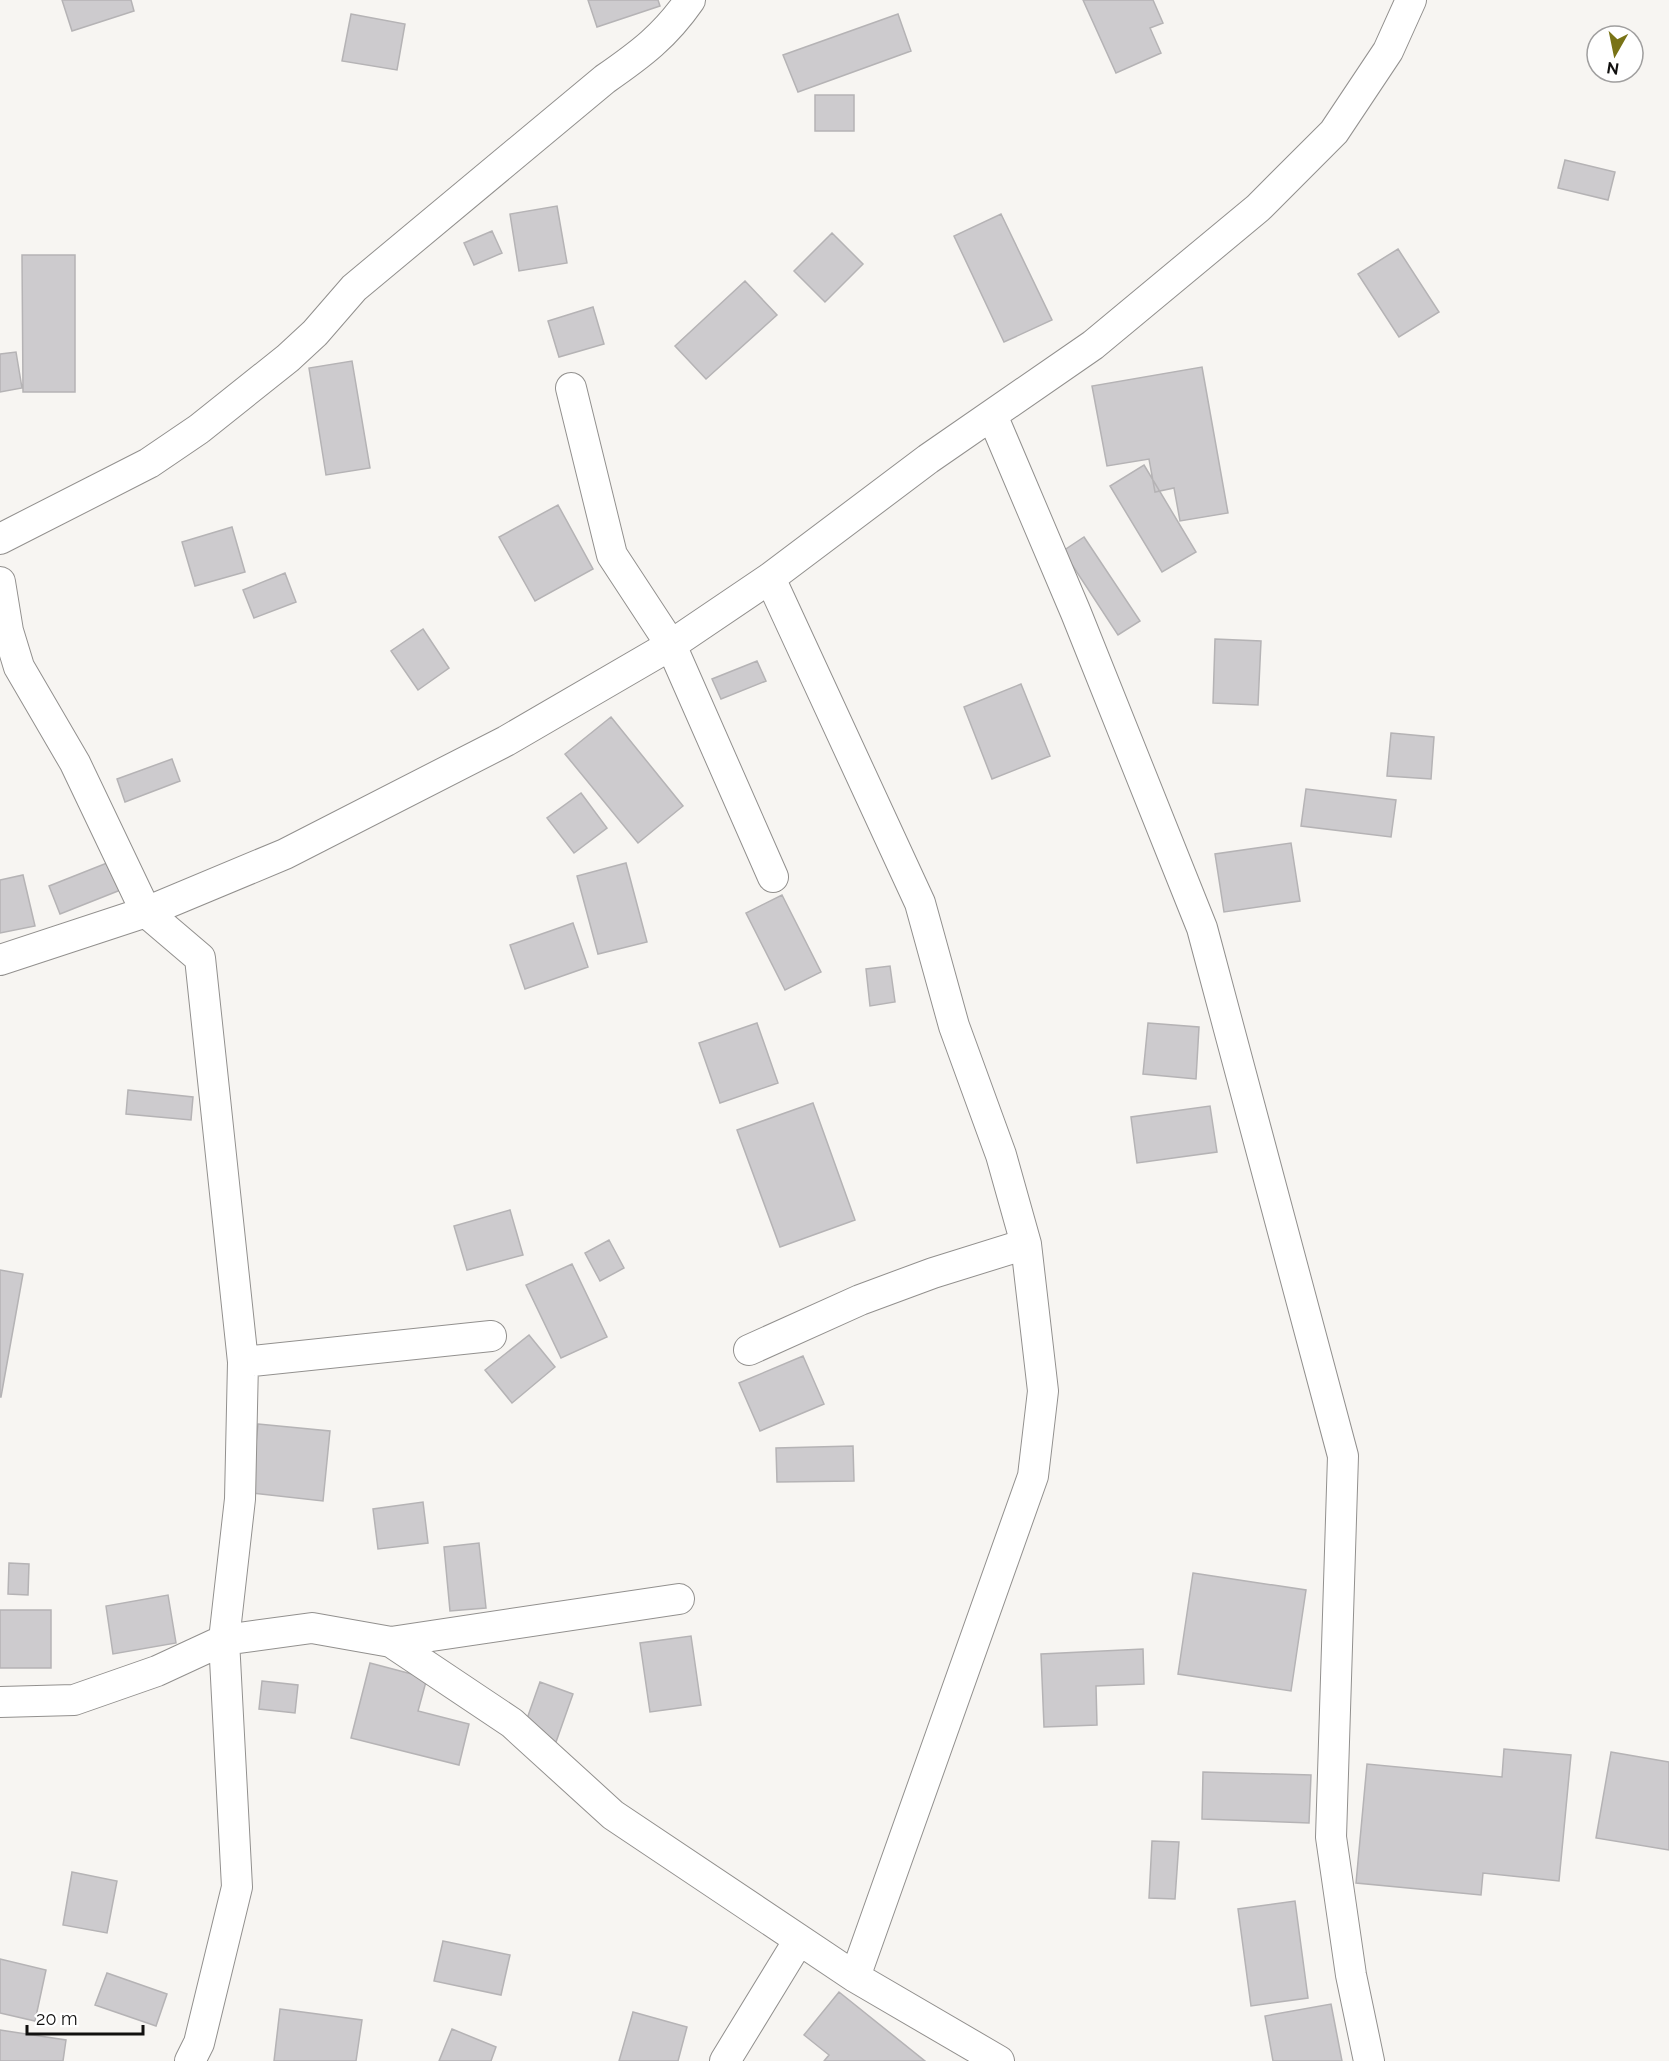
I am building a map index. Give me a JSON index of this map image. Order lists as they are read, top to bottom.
{
  "scale_bar": "20 m",
  "north": "bottom"
}
